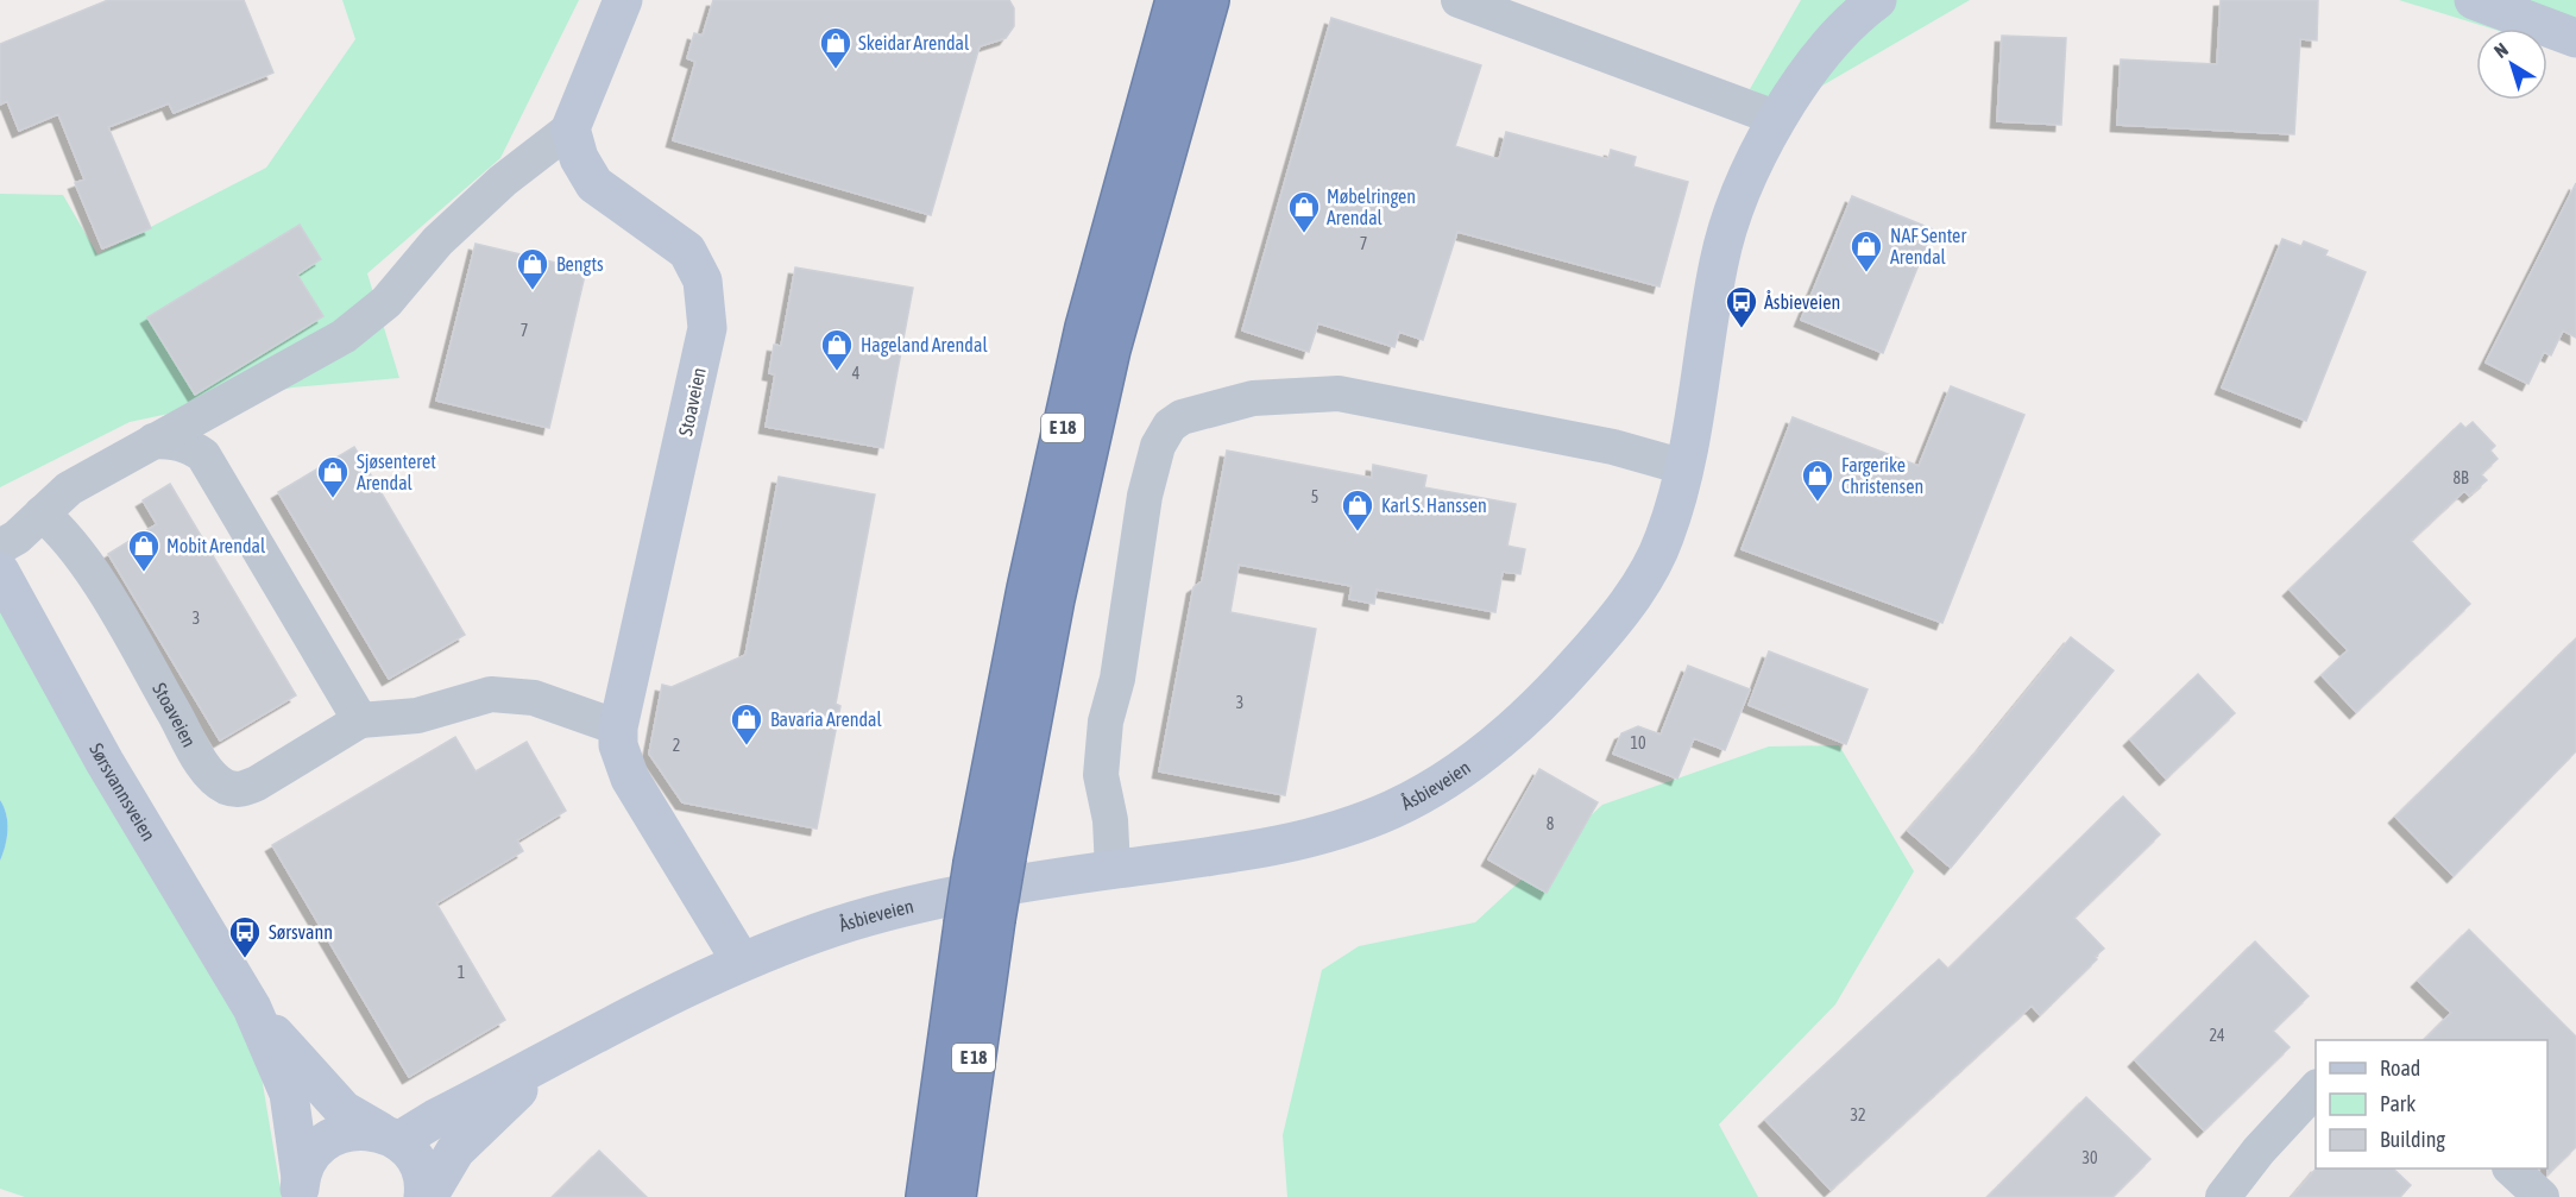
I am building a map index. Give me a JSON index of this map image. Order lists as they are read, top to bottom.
{
  "streets": {
    "highway": ["E 18"],
    "street": ["Stoaveien", "Åsbieveien", "Sørsvannsveien"]
  },
  "crossings": [
    ["Stoaveien", "Åsbieveien"],
    ["Åsbieveien", "Sørsvannsveien"]
  ],
  "places": {
    "shop": [
      "Skeidar Arendal",
      "Møbelringen Arendal",
      "NAF Senter Arendal",
      "Bengts",
      "Hageland Arendal",
      "Sjøsenteret Arendal",
      "Fargerike Christensen",
      "Karl S. Hanssen",
      "Mobit Arendal",
      "Bavaria Arendal"
    ],
    "bus stop": ["Åsbieveien", "Sørsvann"]
  },
  "house_numbers": [
    "7",
    "7",
    "4",
    "8B",
    "5",
    "3",
    "3",
    "10",
    "2",
    "8",
    "1",
    "24",
    "32",
    "30"
  ],
  "legend": ["Road", "Park", "Building"],
  "north": "top left"
}
